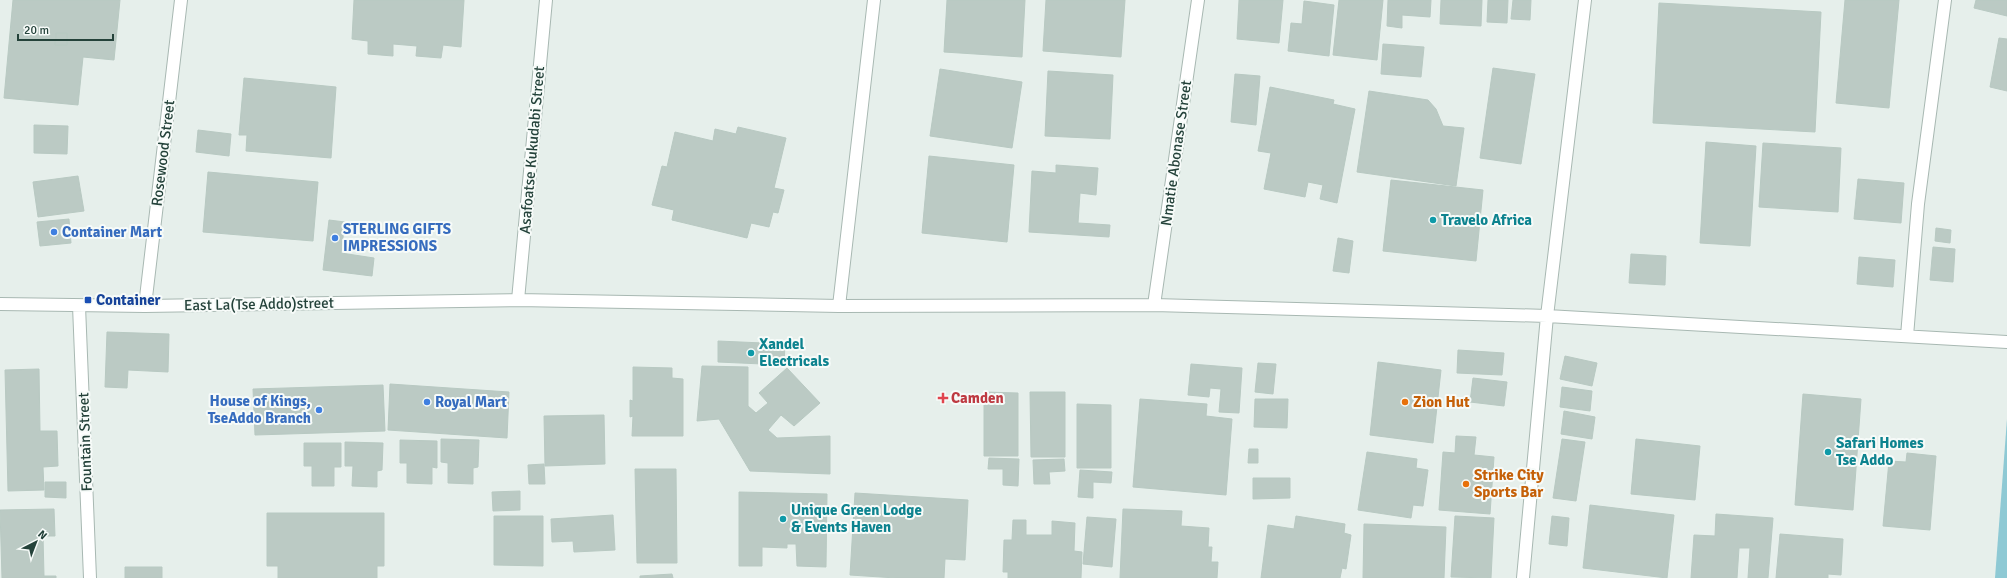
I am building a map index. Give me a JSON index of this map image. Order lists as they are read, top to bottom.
{
  "streets": {
    "street": [
      "Asafoatse Kukudabi Street",
      "Rosewood Street",
      "Nmatie Abonase Street",
      "East La(Tse Addo)street",
      "Fountain Street"
    ]
  },
  "crossings": [
    ["Asafoatse Kukudabi Street", "East La(Tse Addo)street"],
    ["Rosewood Street", "East La(Tse Addo)street"],
    ["Nmatie Abonase Street", "East La(Tse Addo)street"],
    ["East La(Tse Addo)street", "Fountain Street"]
  ],
  "places": {
    "other": [
      "Travelo Africa",
      "Container Mart",
      "STERLING GIFTS IMPRESSIONS",
      "Xandel Electricals",
      "Royal Mart",
      "Zion Hut",
      "House of Kings, TseAddo Branch",
      "Safari Homes Tse Addo",
      "Strike City Sports Bar",
      "Unique Green Lodge & Events Haven"
    ],
    "transit": ["Container"],
    "health": ["Camden"]
  },
  "scale_bar": "20 m",
  "north": "top right"
}
